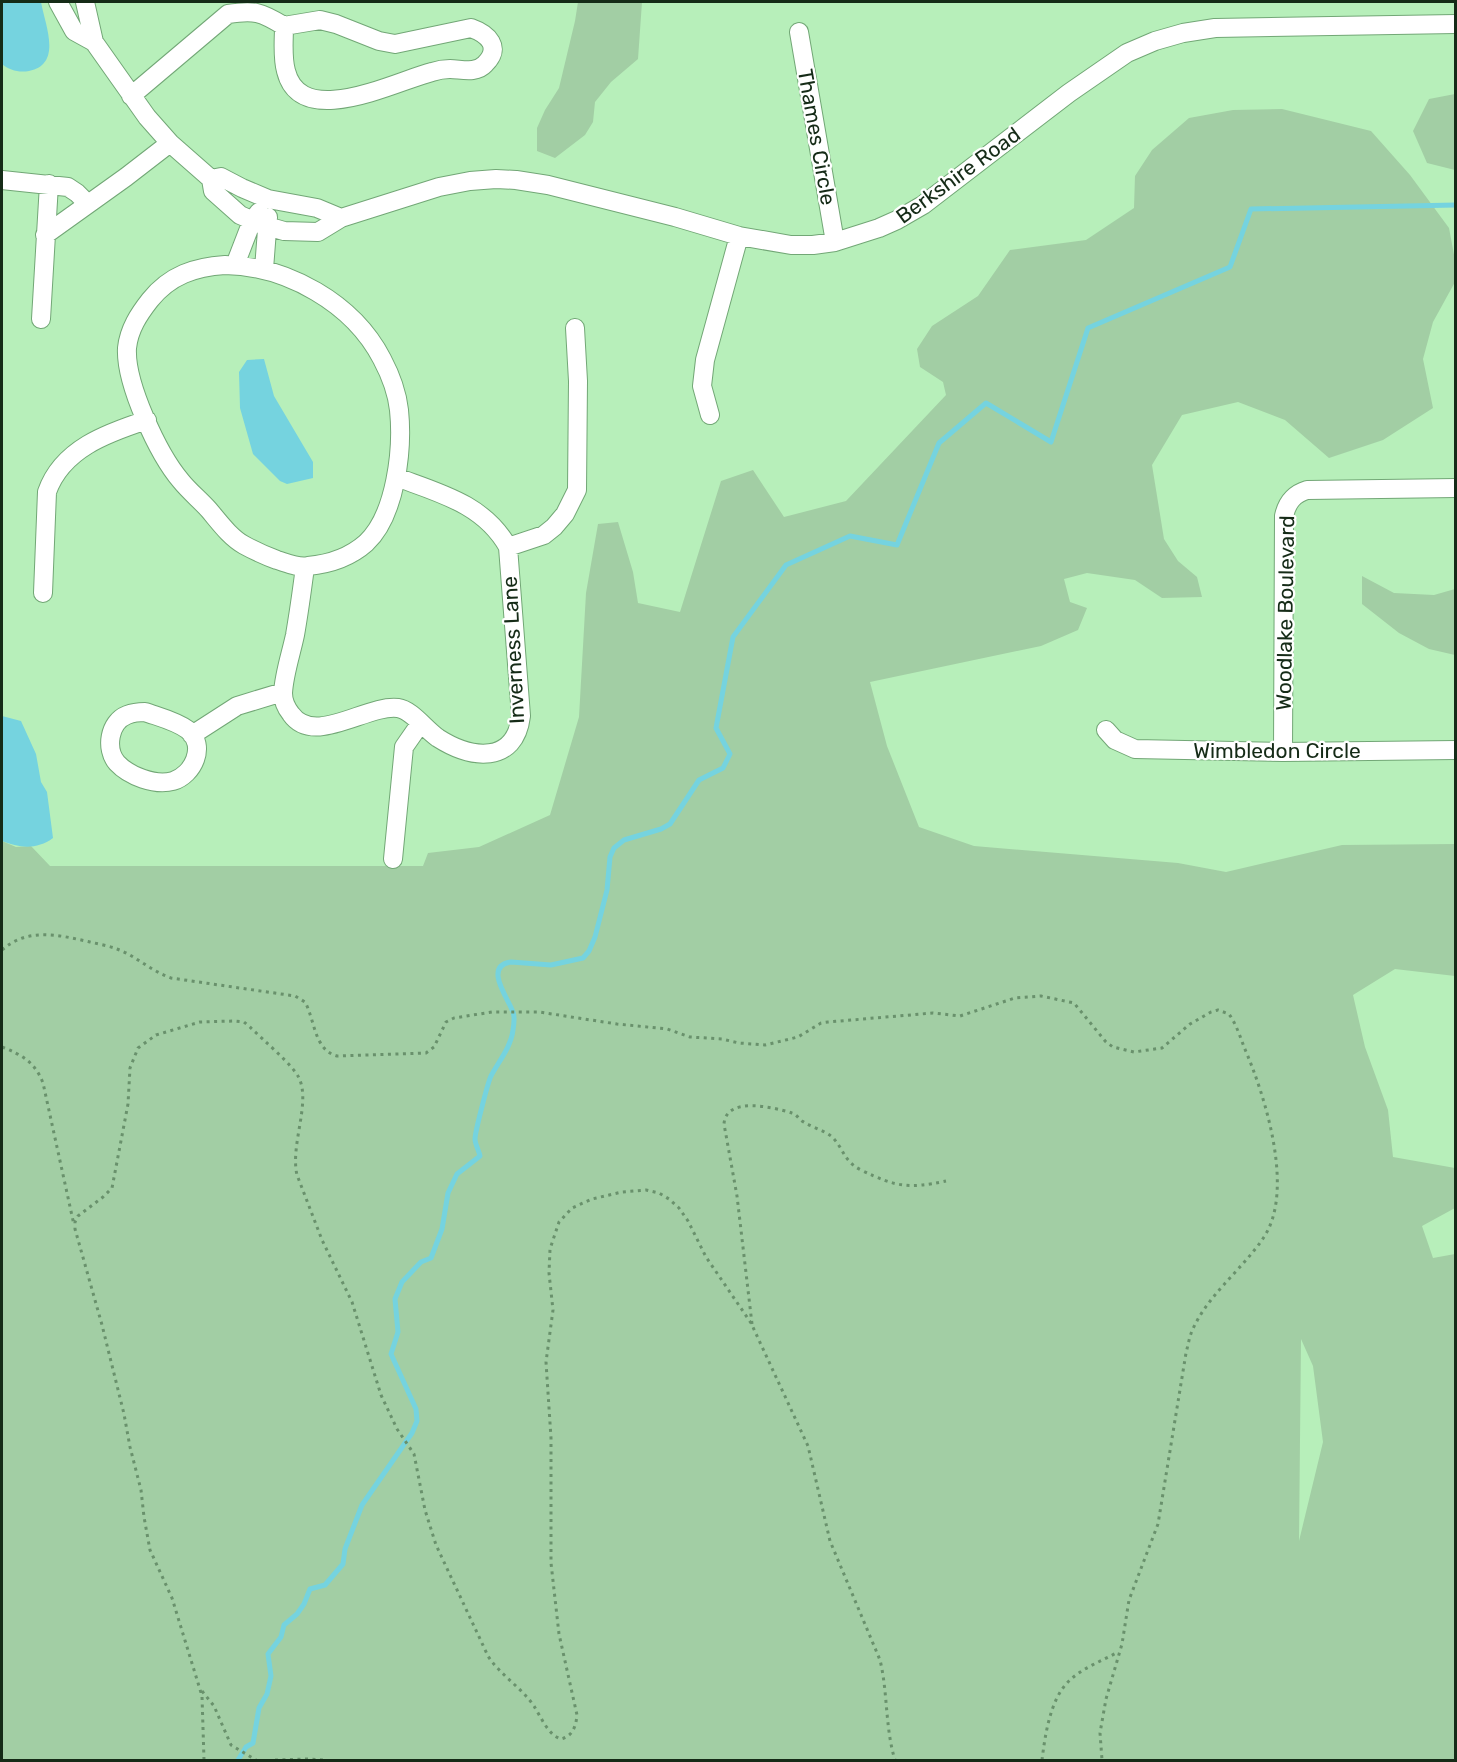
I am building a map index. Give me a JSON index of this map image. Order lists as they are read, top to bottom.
{
  "streets": {
    "street": [
      "Thames Circle",
      "Berkshire Road",
      "Woodlake Boulevard",
      "Inverness Lane",
      "Wimbledon Circle"
    ]
  },
  "crossings": [
    ["Thames Circle", "Berkshire Road"],
    ["Woodlake Boulevard", "Wimbledon Circle"]
  ]
}
